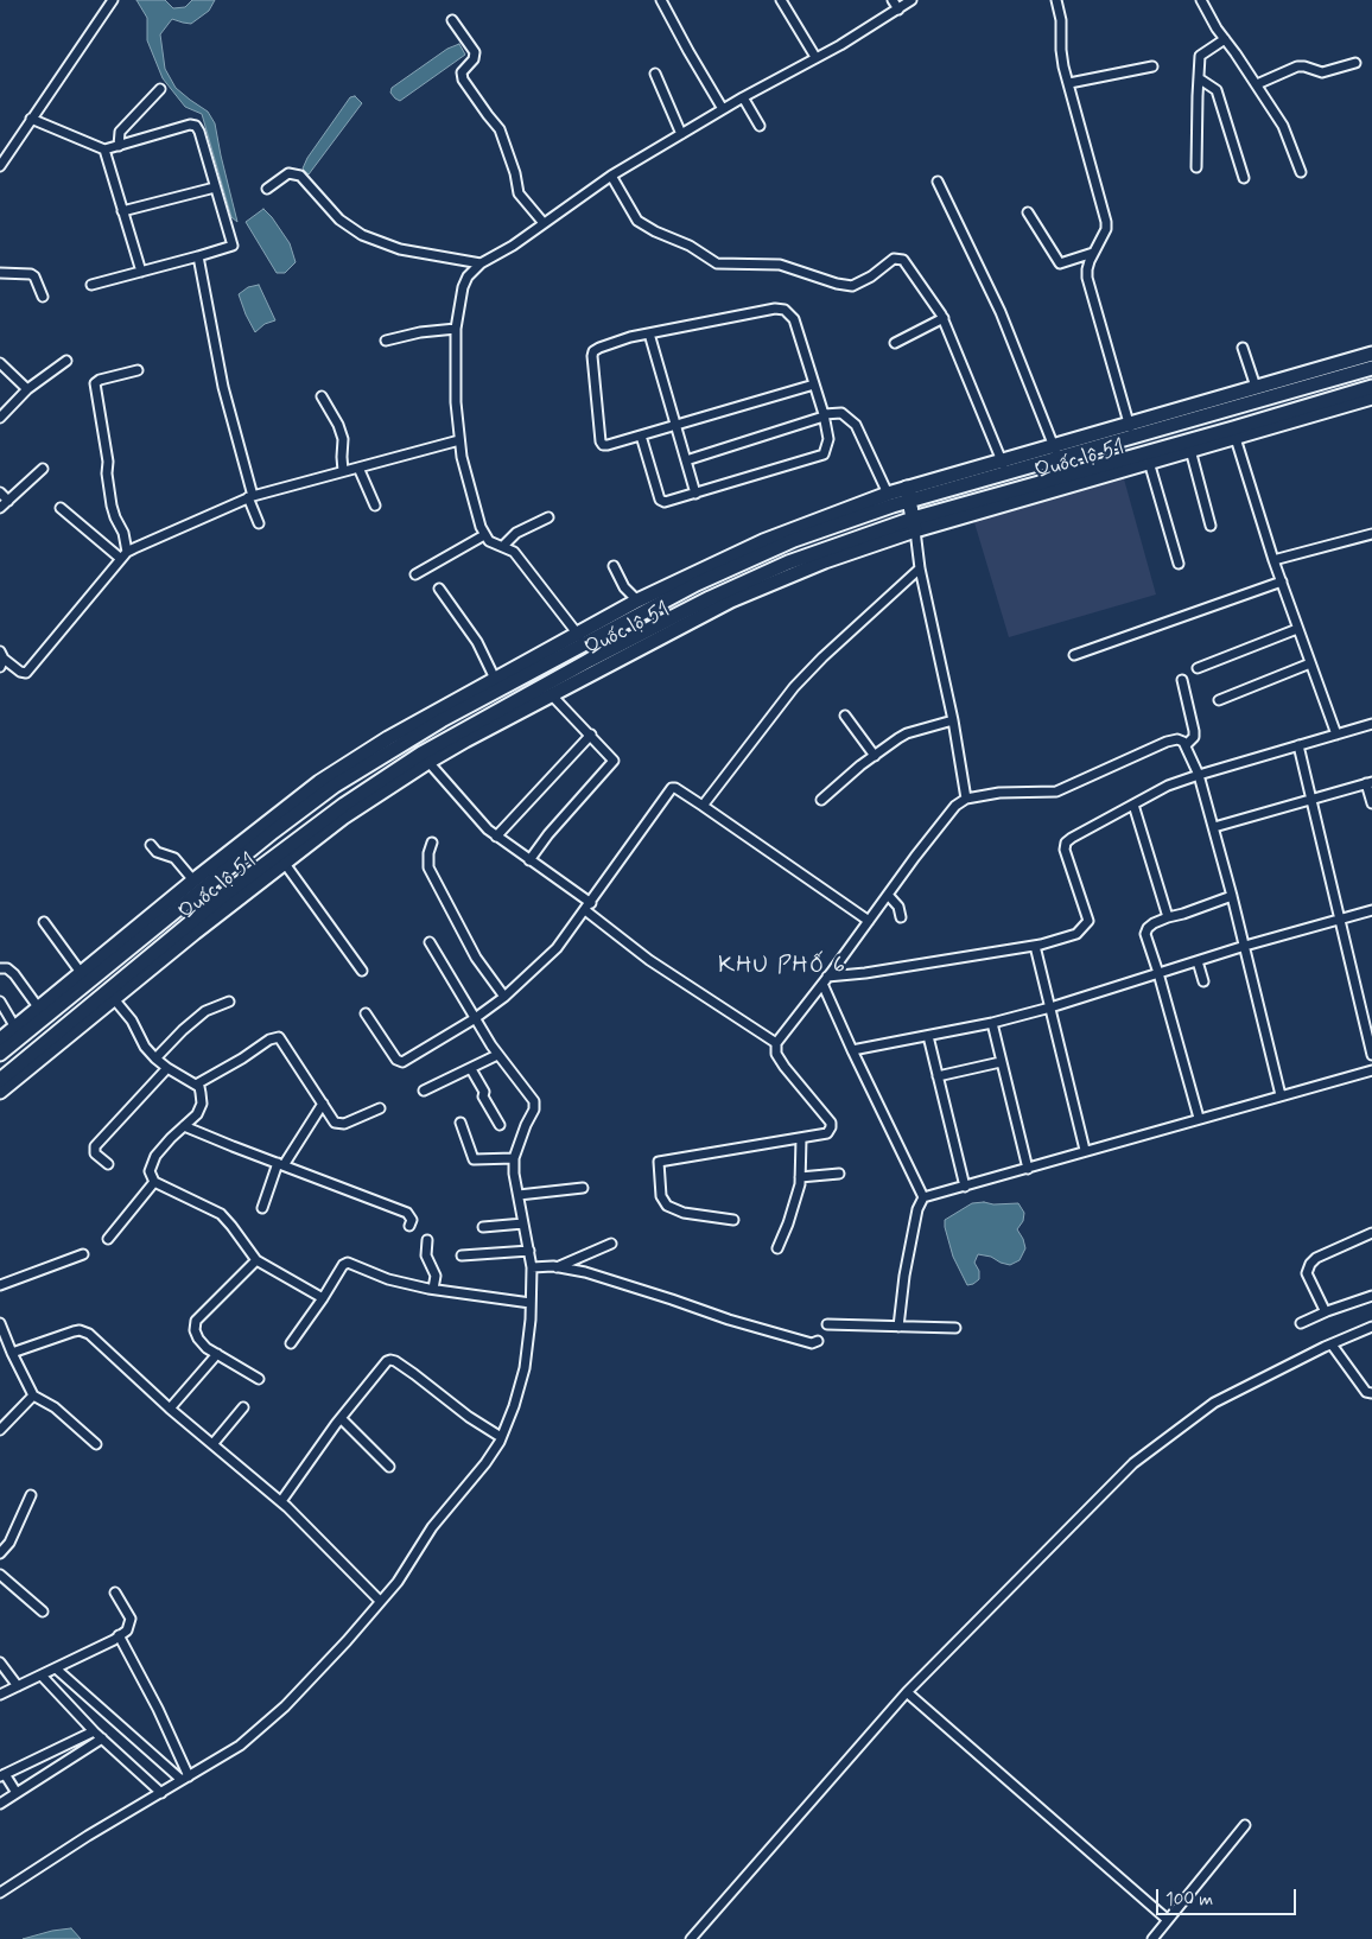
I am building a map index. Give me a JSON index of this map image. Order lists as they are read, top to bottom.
{
  "streets": {
    "main road": ["Quốc lộ 51"]
  },
  "districts": ["KHU PHỐ 6"],
  "scale_bar": "100 m"
}
